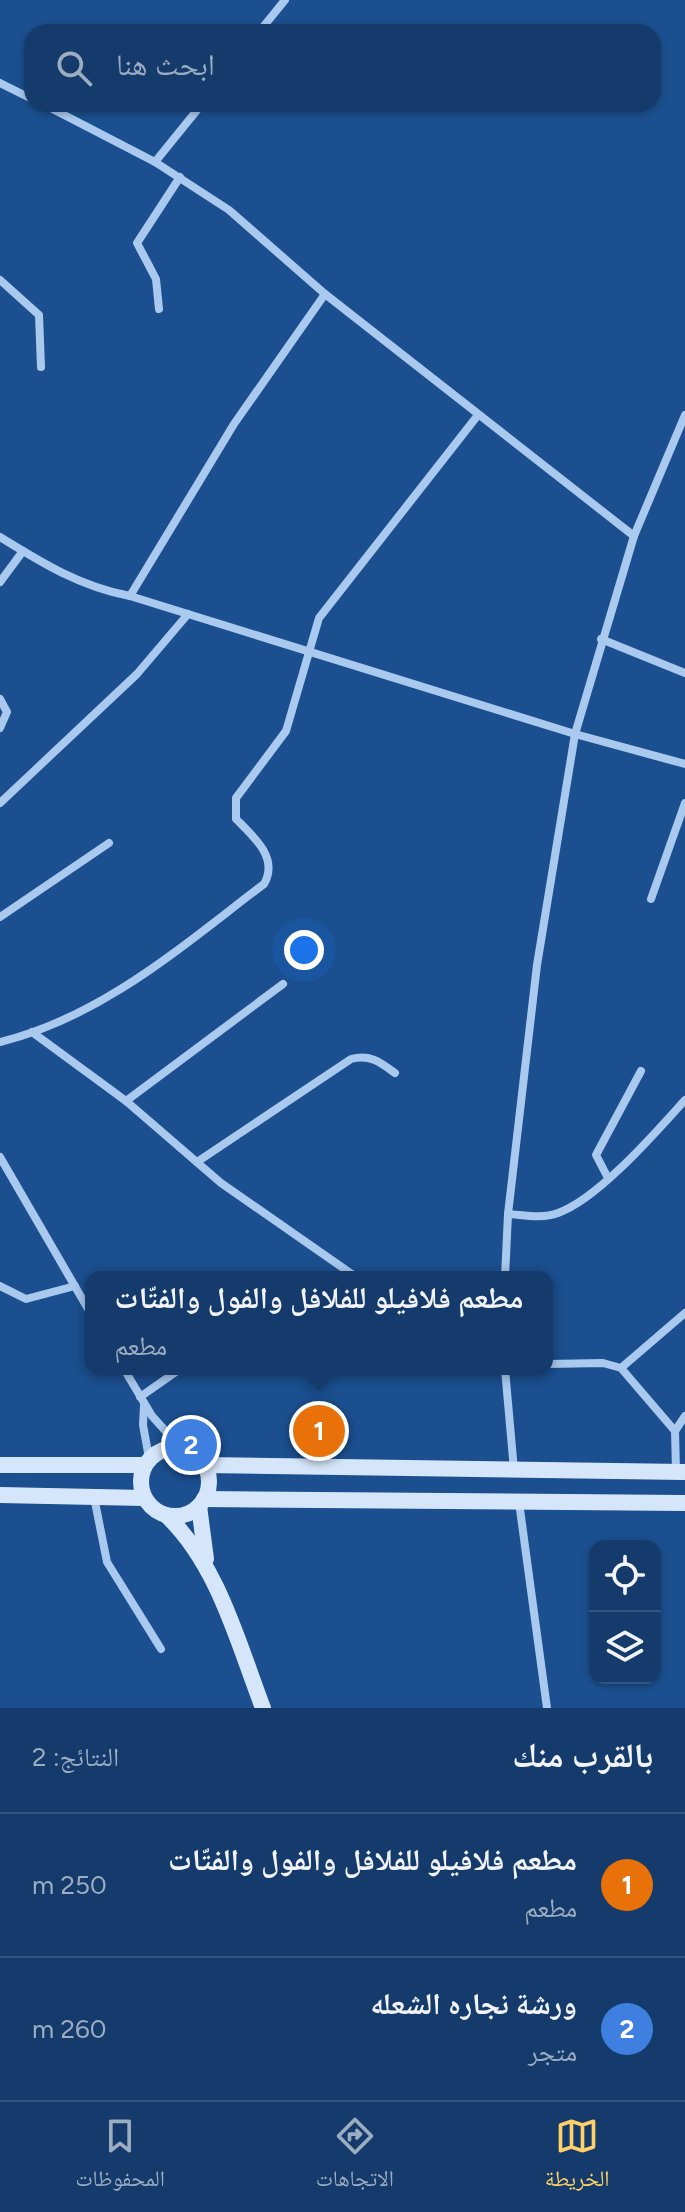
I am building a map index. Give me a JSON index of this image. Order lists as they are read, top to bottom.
{
  "page": {
    "search": "ابحث هنا",
    "popup": ["مطعم فلافيلو للفلافل والفول والفتّات", "مطعم"],
    "pins": ["1", "2"],
    "heading": ["بالقرب منك", "النتائج: 2"],
    "list": [
      {
        "mark": "1",
        "name": "مطعم فلافيلو للفلافل والفول والفتّات",
        "note": "مطعم",
        "value": "250 m"
      },
      {
        "mark": "2",
        "name": "ورشة نجاره الشعله",
        "note": "متجر",
        "value": "260 m"
      }
    ],
    "nav": ["الخريطة", "الاتجاهات", "المحفوظات"]
  }
}
